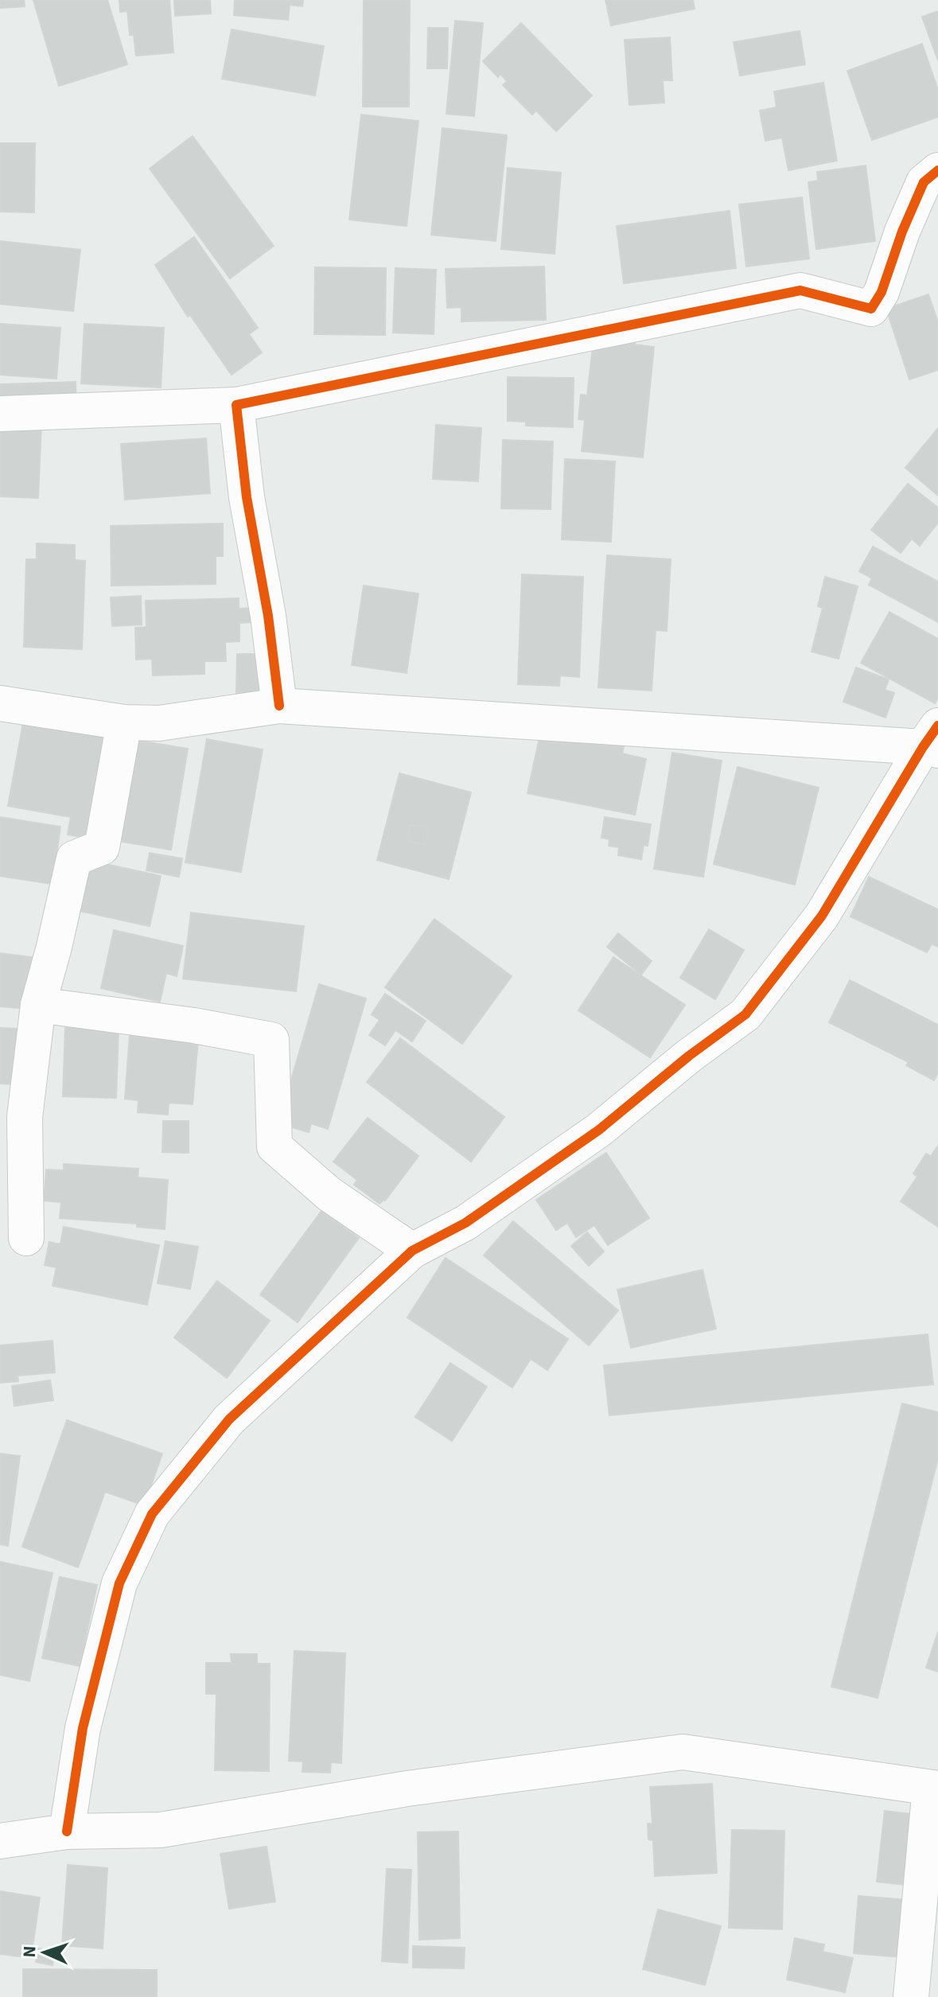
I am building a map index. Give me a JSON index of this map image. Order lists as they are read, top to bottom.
{
  "north": "left"
}
